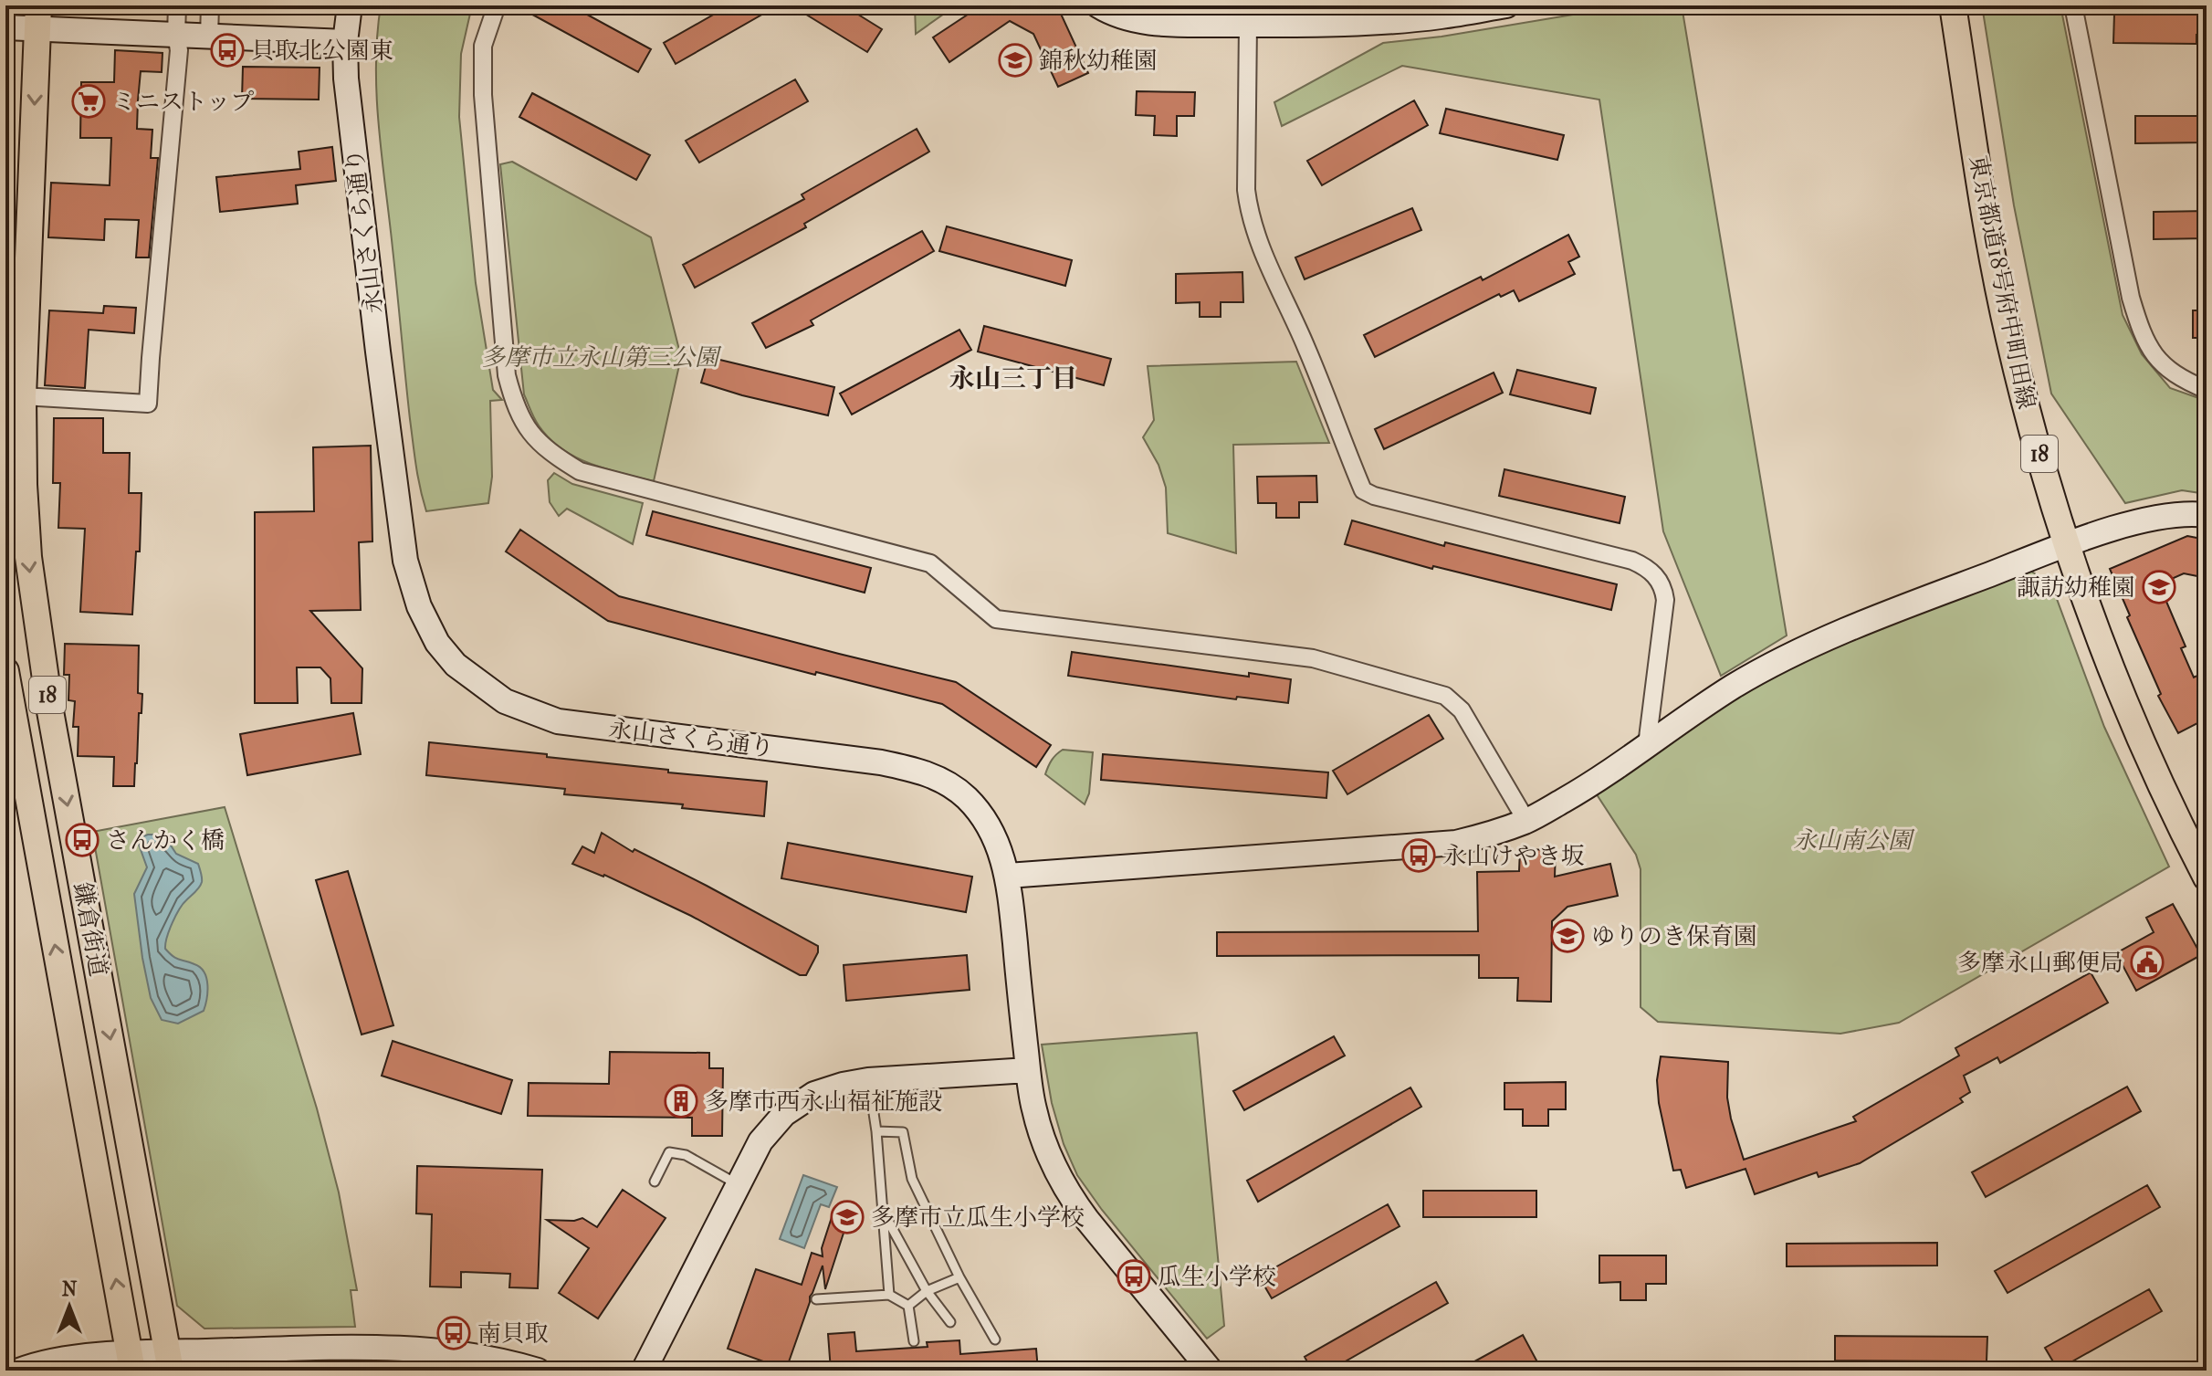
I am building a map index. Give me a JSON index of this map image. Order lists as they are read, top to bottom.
{
  "streets": {
    "main road": ["東京都道18号府中町田線", "18", "鎌倉街道"],
    "street": ["永山さくら通り"]
  },
  "crossings": [
    ["18", "鎌倉街道"]
  ],
  "districts": ["永山三丁目"],
  "parks": ["多摩市立永山第三公園", "永山南公園"],
  "places": {
    "bus stop": [
      "貝取北公園東",
      "さんかく橋",
      "永山けやき坂",
      "瓜生小学校",
      "南貝取"
    ],
    "school or university": [
      "錦秋幼稚園",
      "諏訪幼稚園",
      "ゆりのき保育園",
      "多摩市立瓜生小学校"
    ],
    "supermarket": ["ミニストップ"],
    "public building": ["多摩永山郵便局"],
    "building": ["多摩市西永山福祉施設"]
  },
  "north": "top"
}
